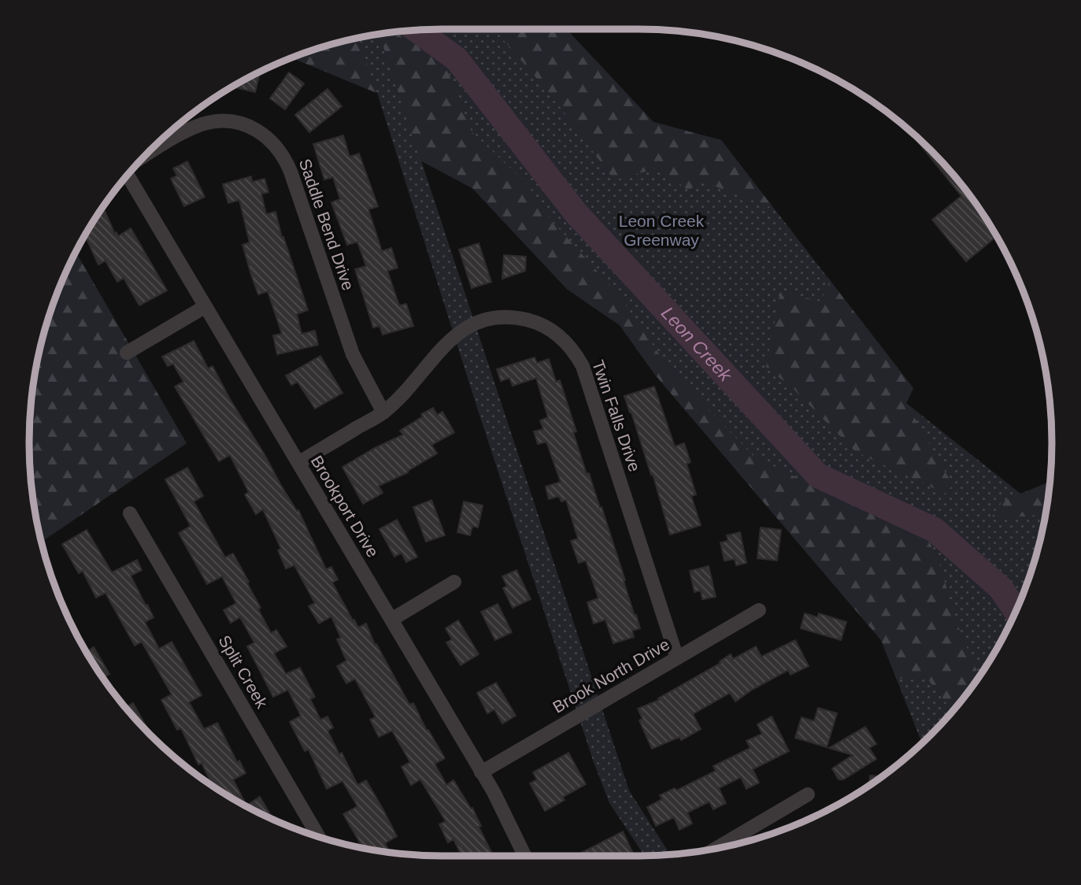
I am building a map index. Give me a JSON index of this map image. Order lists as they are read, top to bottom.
{
  "streets": {
    "street": [
      "Saddle Bend Drive",
      "Twin Falls Drive",
      "Brookport Drive",
      "Split Creek",
      "Brook North Drive"
    ]
  },
  "crossings": [
    ["Saddle Bend Drive", "Twin Falls Drive"],
    ["Twin Falls Drive", "Brookport Drive"],
    ["Twin Falls Drive", "Brook North Drive"],
    ["Brookport Drive", "Brook North Drive"]
  ],
  "water": ["Leon Creek"],
  "parks": ["Leon Creek Greenway"]
}
